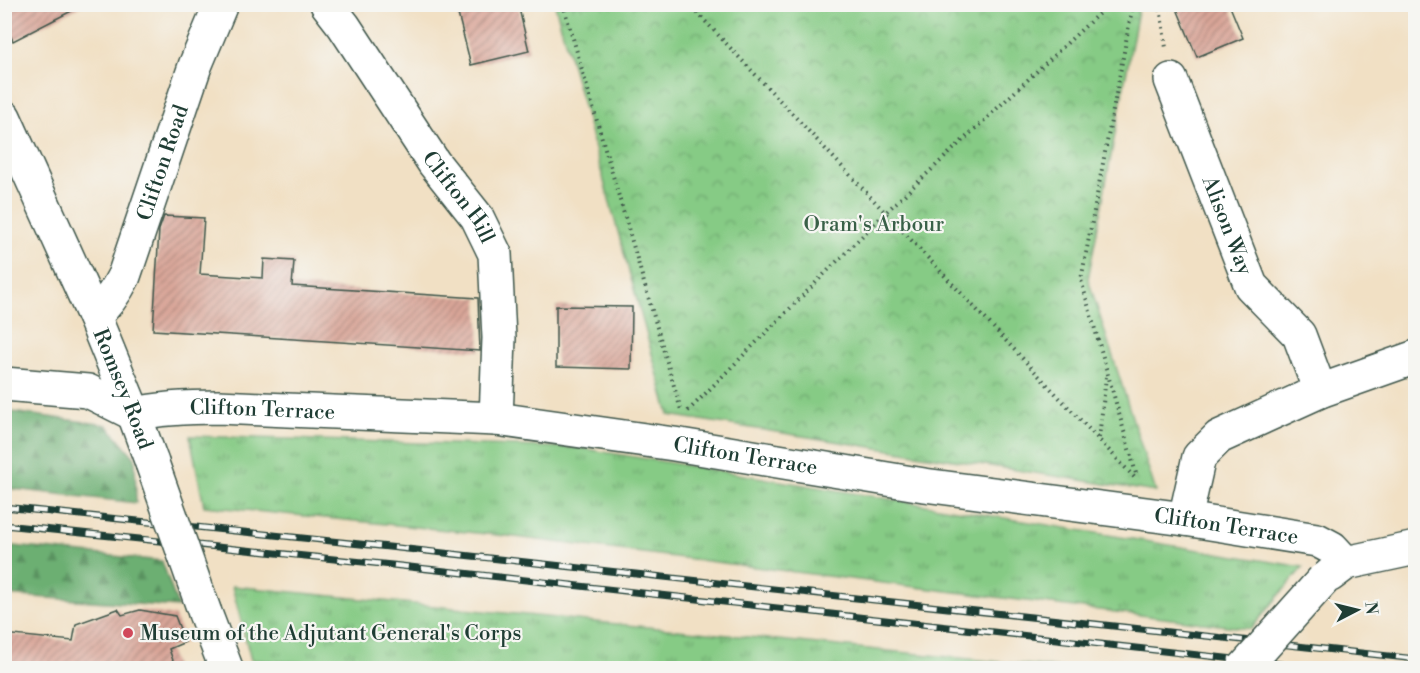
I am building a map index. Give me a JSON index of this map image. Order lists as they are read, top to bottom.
{
  "streets": {
    "main road": [
      "Clifton Road",
      "Clifton Hill",
      "Alison Way",
      "Romsey Road",
      "Clifton Terrace"
    ]
  },
  "crossings": [
    ["Clifton Road", "Romsey Road"],
    ["Clifton Hill", "Clifton Terrace"],
    ["Romsey Road", "Clifton Terrace"]
  ],
  "parks": ["Oram's Arbour"],
  "places": ["Museum of the Adjutant General's Corps"],
  "north": "right"
}
